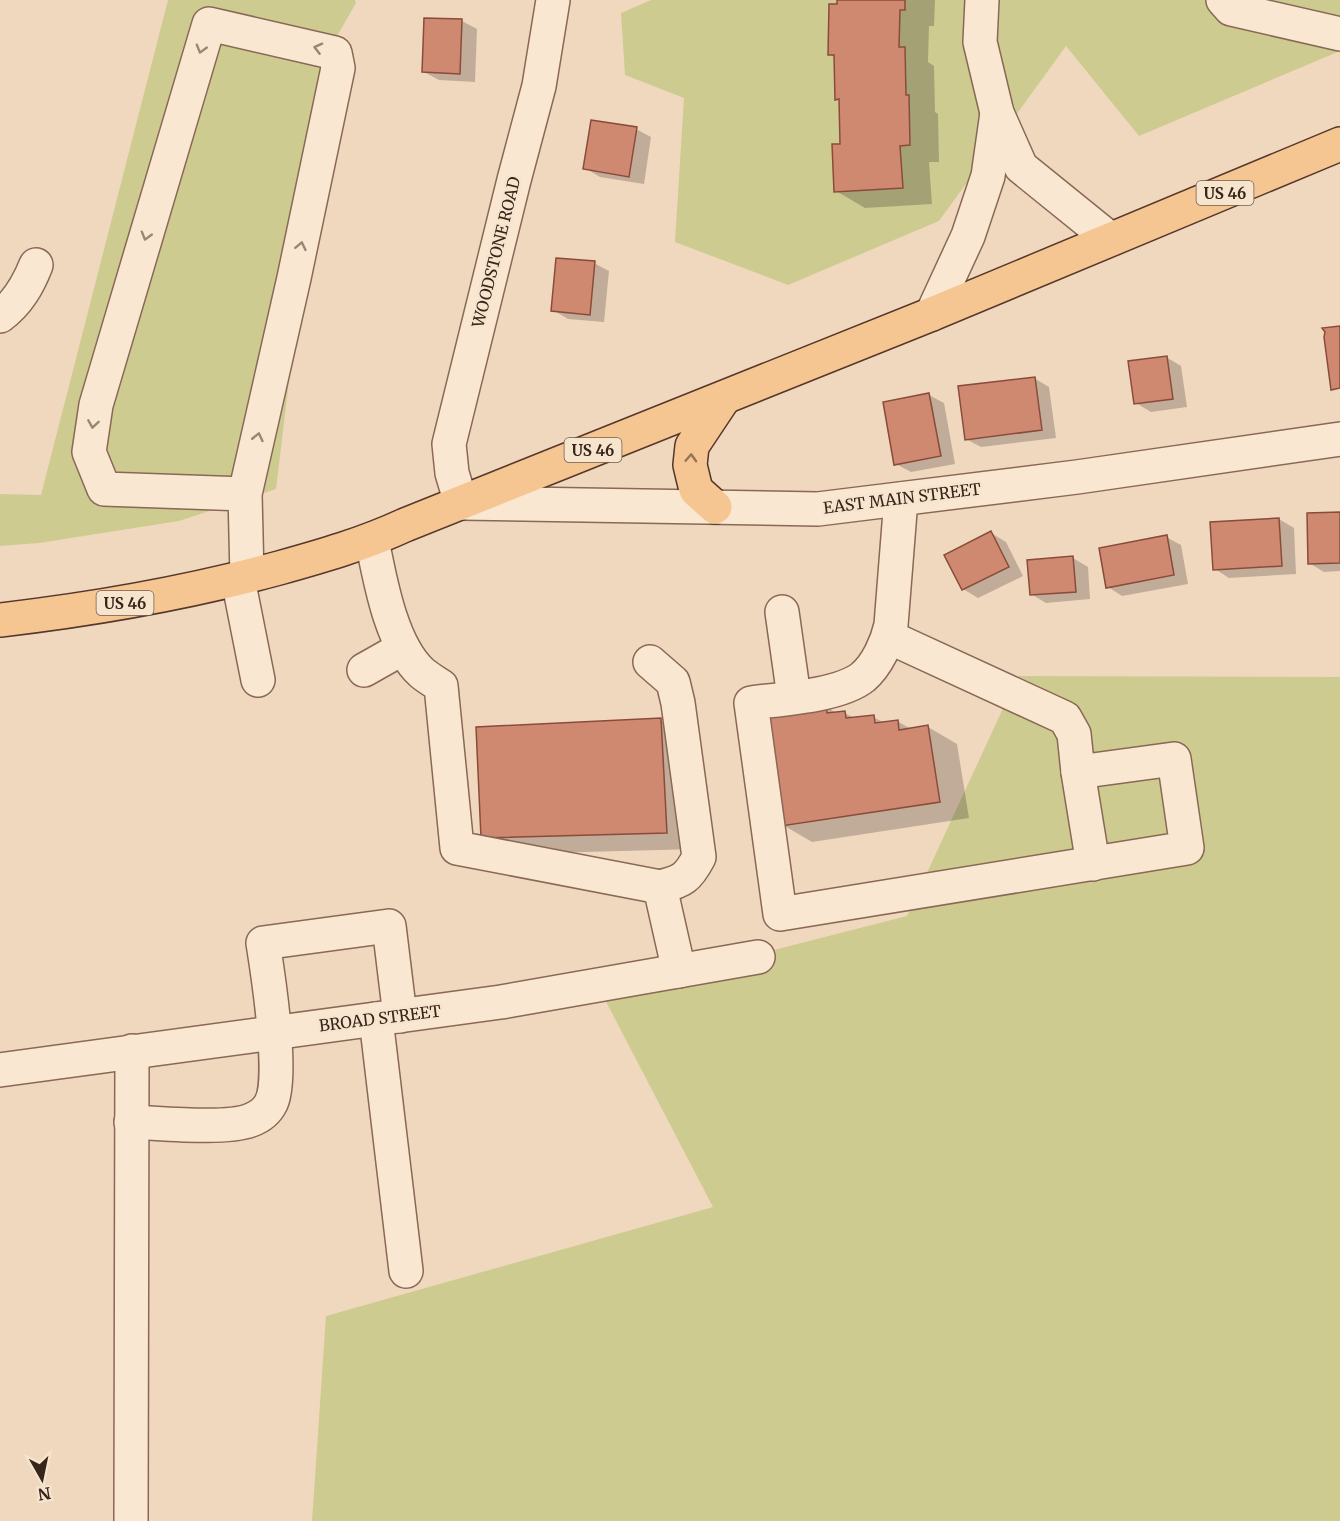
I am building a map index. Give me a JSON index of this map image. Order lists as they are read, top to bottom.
{
  "streets": {
    "main road": ["US 46"],
    "street": ["WOODSTONE ROAD", "EAST MAIN STREET", "BROAD STREET"]
  },
  "crossings": [
    ["US 46", "WOODSTONE ROAD"],
    ["US 46", "EAST MAIN STREET"],
    ["WOODSTONE ROAD", "EAST MAIN STREET"]
  ],
  "north": "bottom"
}
